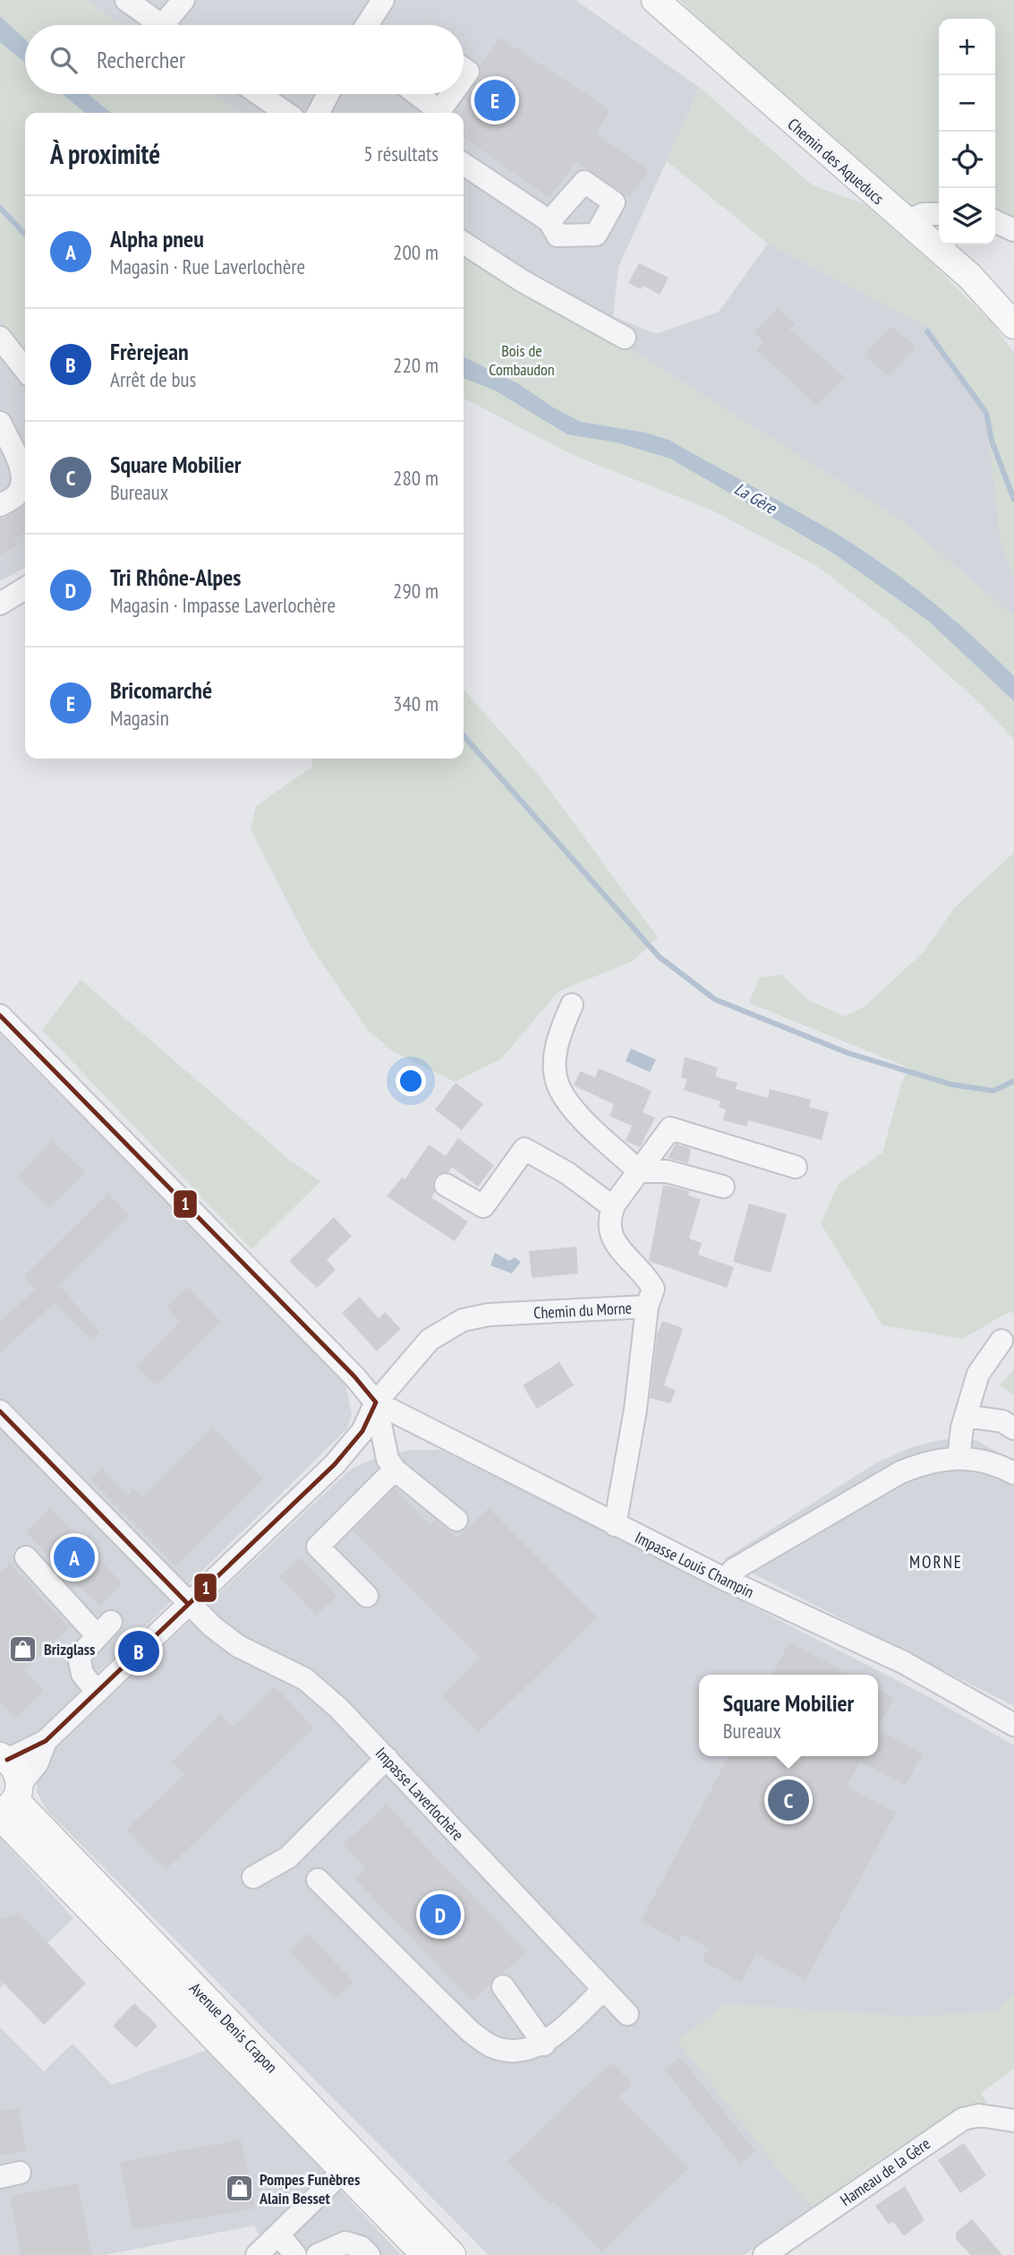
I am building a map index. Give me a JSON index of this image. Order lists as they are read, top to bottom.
{
  "streets": {
    "main road": ["Chemin des Aqueducs", "Avenue Denis Crapon"],
    "street": [
      "Chemin du Morne",
      "Impasse Louis Champin",
      "Impasse Laverlochère",
      "Hameau de la Gère"
    ]
  },
  "crossings": [
    ["Chemin du Morne", "Impasse Louis Champin"],
    ["Chemin du Morne", "Impasse Laverlochère"]
  ],
  "districts": ["MORNE"],
  "water": ["La Gère"],
  "parks": ["Bois de Combaudon"],
  "places": {
    "shop": ["Brizglass", "Pompes Funèbres Alain Besset"]
  },
  "lines": ["transit line 1"],
  "page": {
    "map_buttons": ["+", "−"],
    "search": "Rechercher",
    "pins": [
      "E",
      "A",
      "B",
      "C",
      "D"
    ],
    "heading": ["À proximité", "5 résultats"],
    "list": [
      {
        "mark": "A",
        "name": "Alpha pneu",
        "note": "Magasin · Rue Laverlochère",
        "value": "200 m"
      },
      {
        "mark": "B",
        "name": "Frèrejean",
        "note": "Arrêt de bus",
        "value": "220 m"
      },
      {
        "mark": "C",
        "name": "Square Mobilier",
        "note": "Bureaux",
        "value": "280 m"
      },
      {
        "mark": "D",
        "name": "Tri Rhône-Alpes",
        "note": "Magasin · Impasse Laverlochère",
        "value": "290 m"
      },
      {
        "mark": "E",
        "name": "Bricomarché",
        "note": "Magasin",
        "value": "340 m"
      }
    ],
    "popup": ["Square Mobilier", "Bureaux"]
  }
}
